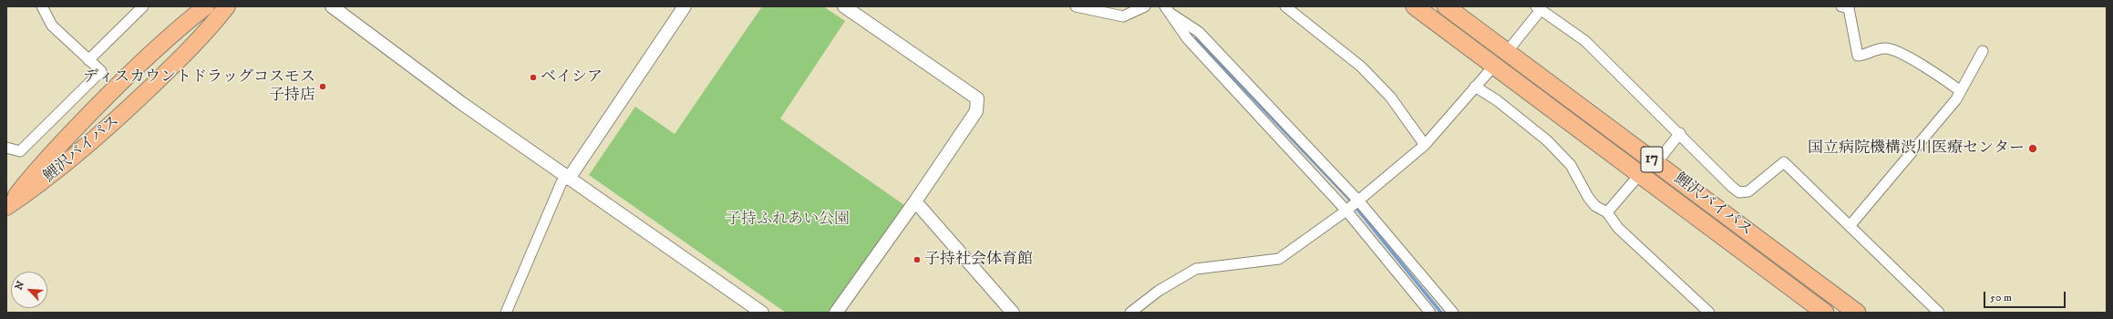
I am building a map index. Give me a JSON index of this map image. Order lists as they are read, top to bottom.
{
  "streets": {
    "highway": ["鯉沢バイパス", "17"]
  },
  "parks": ["子持ふれあい公園"],
  "places": [
    "ベイシア",
    "ディスカウントドラッグコスモス 子持店",
    "国立病院機構渋川医療センター",
    "子持社会体育館"
  ],
  "scale_bar": "50 m",
  "north": "top left"
}
